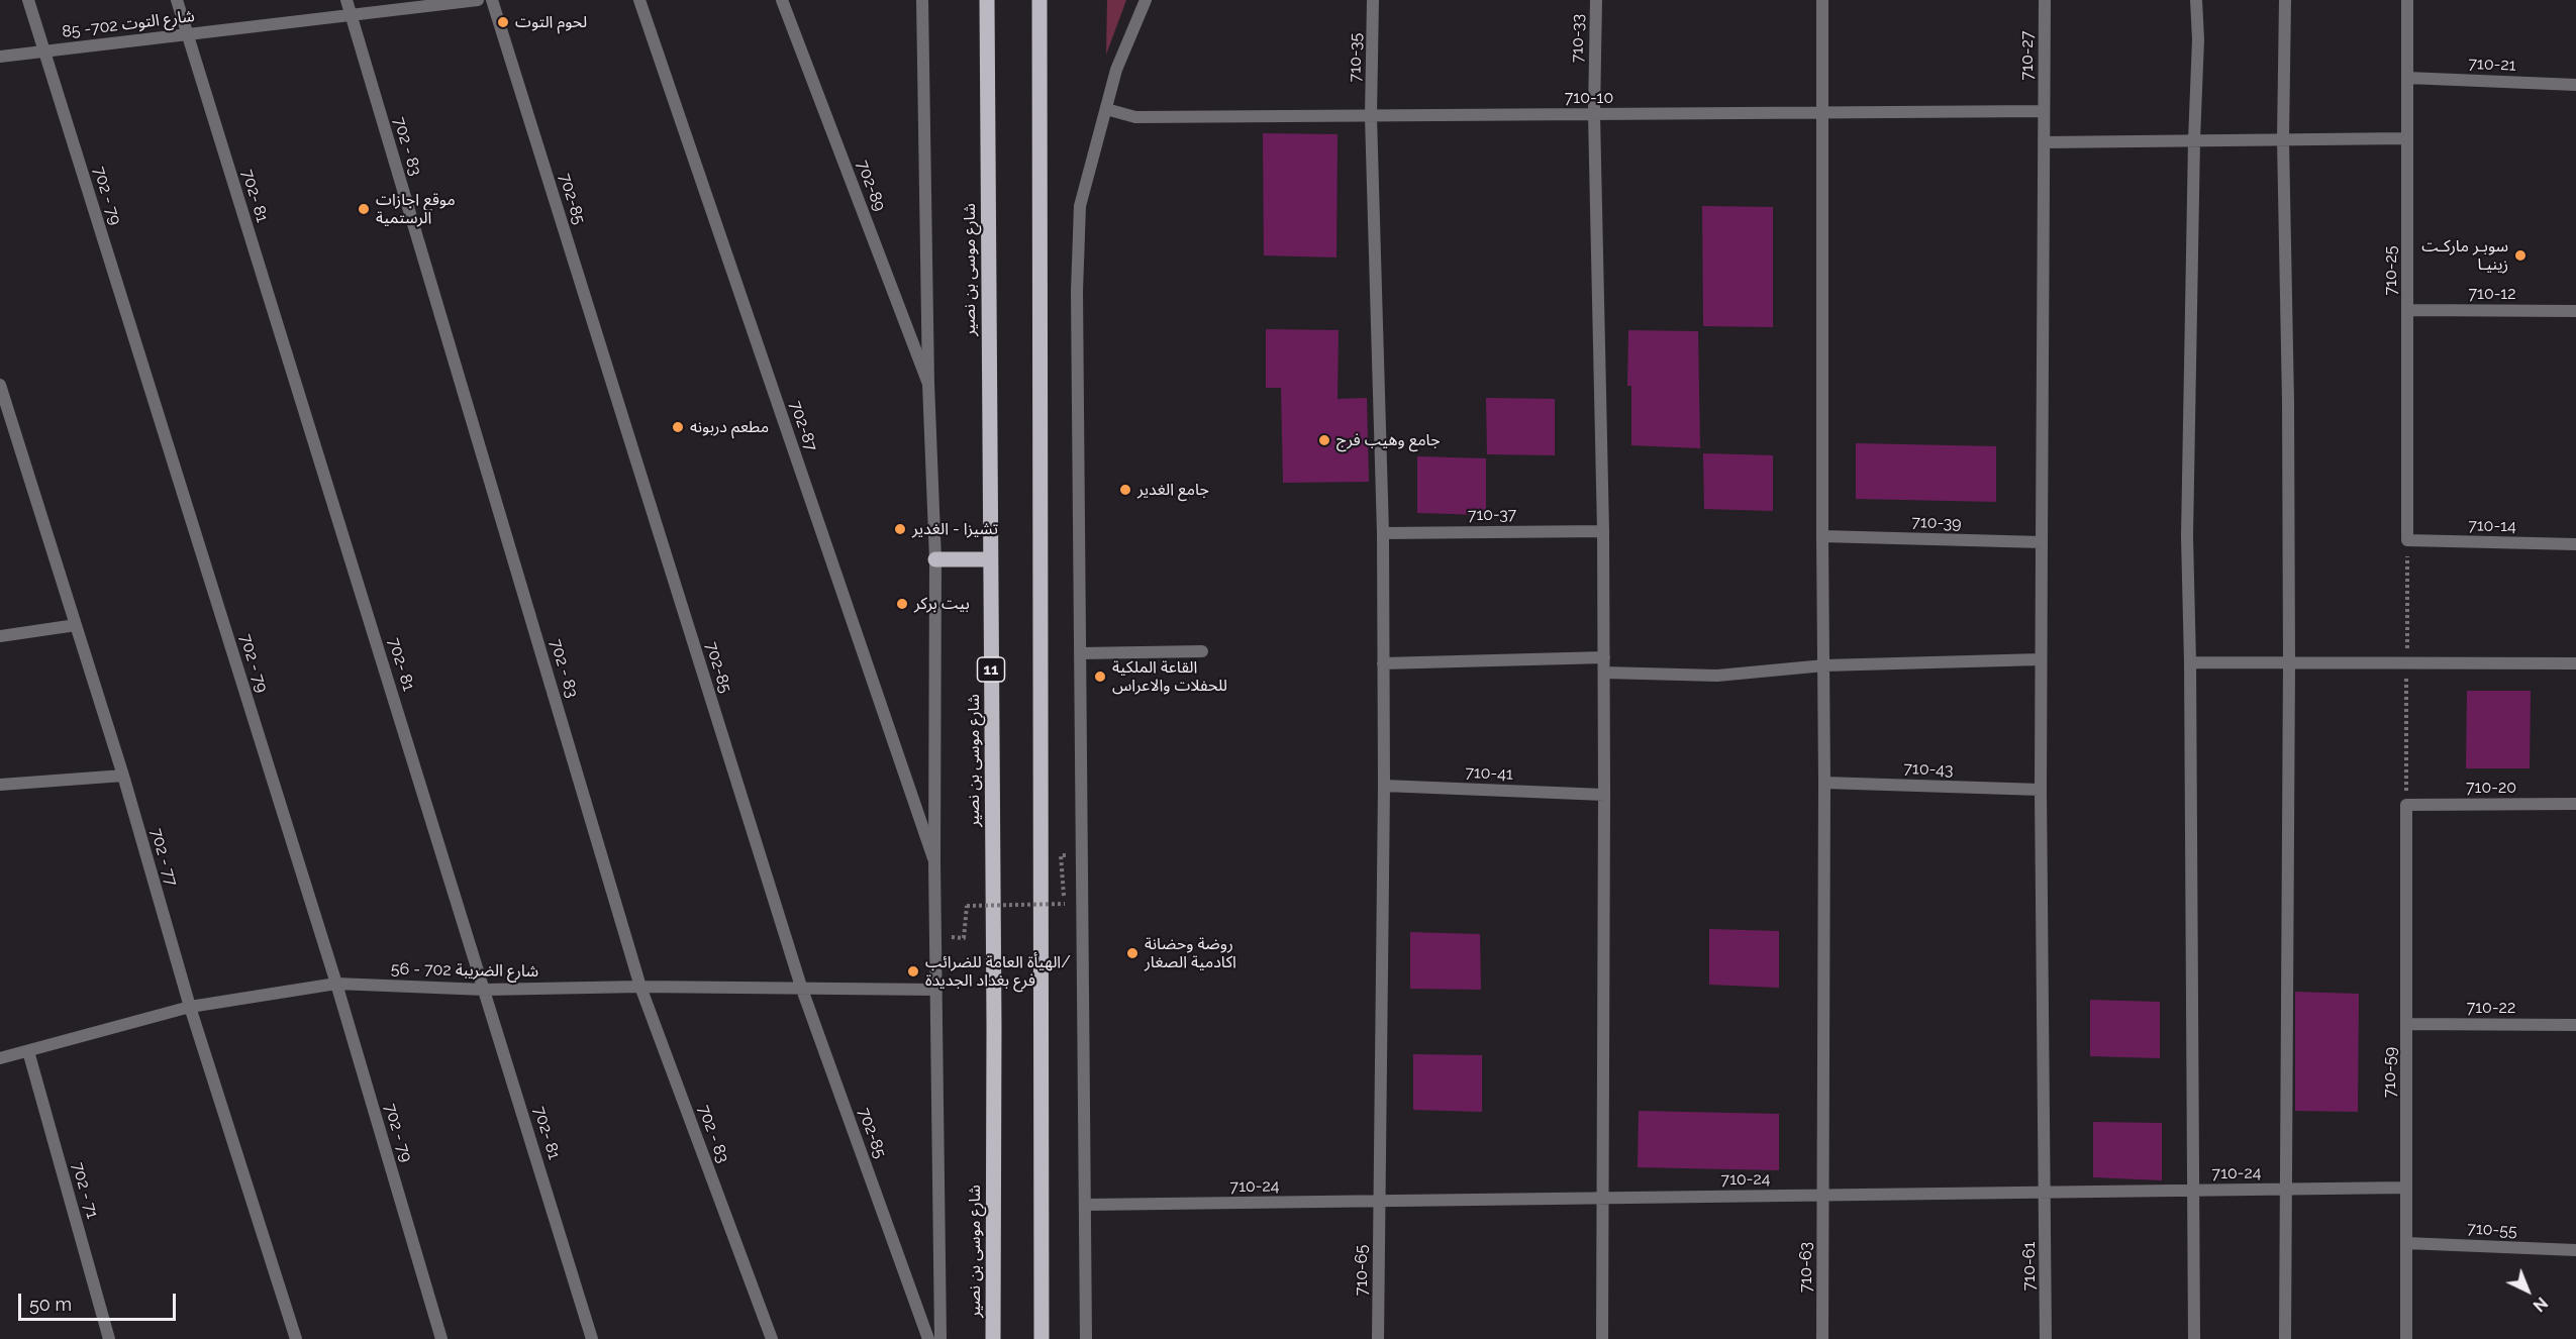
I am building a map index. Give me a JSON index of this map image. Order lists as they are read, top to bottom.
{
  "streets": {
    "main road": ["شارع موسى بن نصير", "11"],
    "street": [
      "شارع التوت 702- 85",
      "710-33",
      "710-27",
      "710-35",
      "710-21",
      "710-10",
      "702 - 83",
      "702-89",
      "702 - 79",
      "702- 81",
      "702-85",
      "710-25",
      "710-12",
      "702-87",
      "710-37",
      "710-39",
      "710-14",
      "710-43",
      "710-41",
      "710-20",
      "702 - 77",
      "شارع الضريبة 702 - 56",
      "710-22",
      "710-59",
      "710-24",
      "702 - 71",
      "710-55",
      "710-61",
      "710-63",
      "710-65"
    ]
  },
  "crossings": [
    ["شارع التوت 702- 85", "702 - 83"],
    ["شارع التوت 702- 85", "702 - 79"],
    ["شارع التوت 702- 85", "702- 81"],
    ["710-33", "710-10"],
    ["710-27", "710-10"],
    ["710-35", "710-10"],
    ["710-21", "710-25"],
    ["702 - 83", "شارع الضريبة 702 - 56"],
    ["702 - 79", "شارع الضريبة 702 - 56"],
    ["702- 81", "شارع الضريبة 702 - 56"],
    ["702-85", "شارع الضريبة 702 - 56"],
    ["710-25", "710-12"],
    ["710-25", "710-14"],
    ["710-20", "710-59"],
    ["702 - 77", "شارع الضريبة 702 - 56"],
    ["شارع الضريبة 702 - 56", "702 - 71"],
    ["710-22", "710-59"],
    ["710-59", "710-24"],
    ["710-59", "710-55"],
    ["710-24", "710-61"],
    ["710-24", "710-63"],
    ["710-24", "710-65"]
  ],
  "places": [
    "لحوم التوت",
    "موقع اجازات الرستمية",
    "سوبـر ماركـت زينيـا",
    "مطعم دربونه",
    "جامع وهيب فرج",
    "جامع الغدير",
    "تشيزا - الغدير",
    "بيت بركر",
    "القاعة الملكية للحفلات والاعراس",
    "روضة وحضانة اكادمية الصغار",
    "الهيأة العامة للضرائب/ فرع بغداد الجديدة"
  ],
  "scale_bar": "50 m",
  "north": "bottom right"
}
